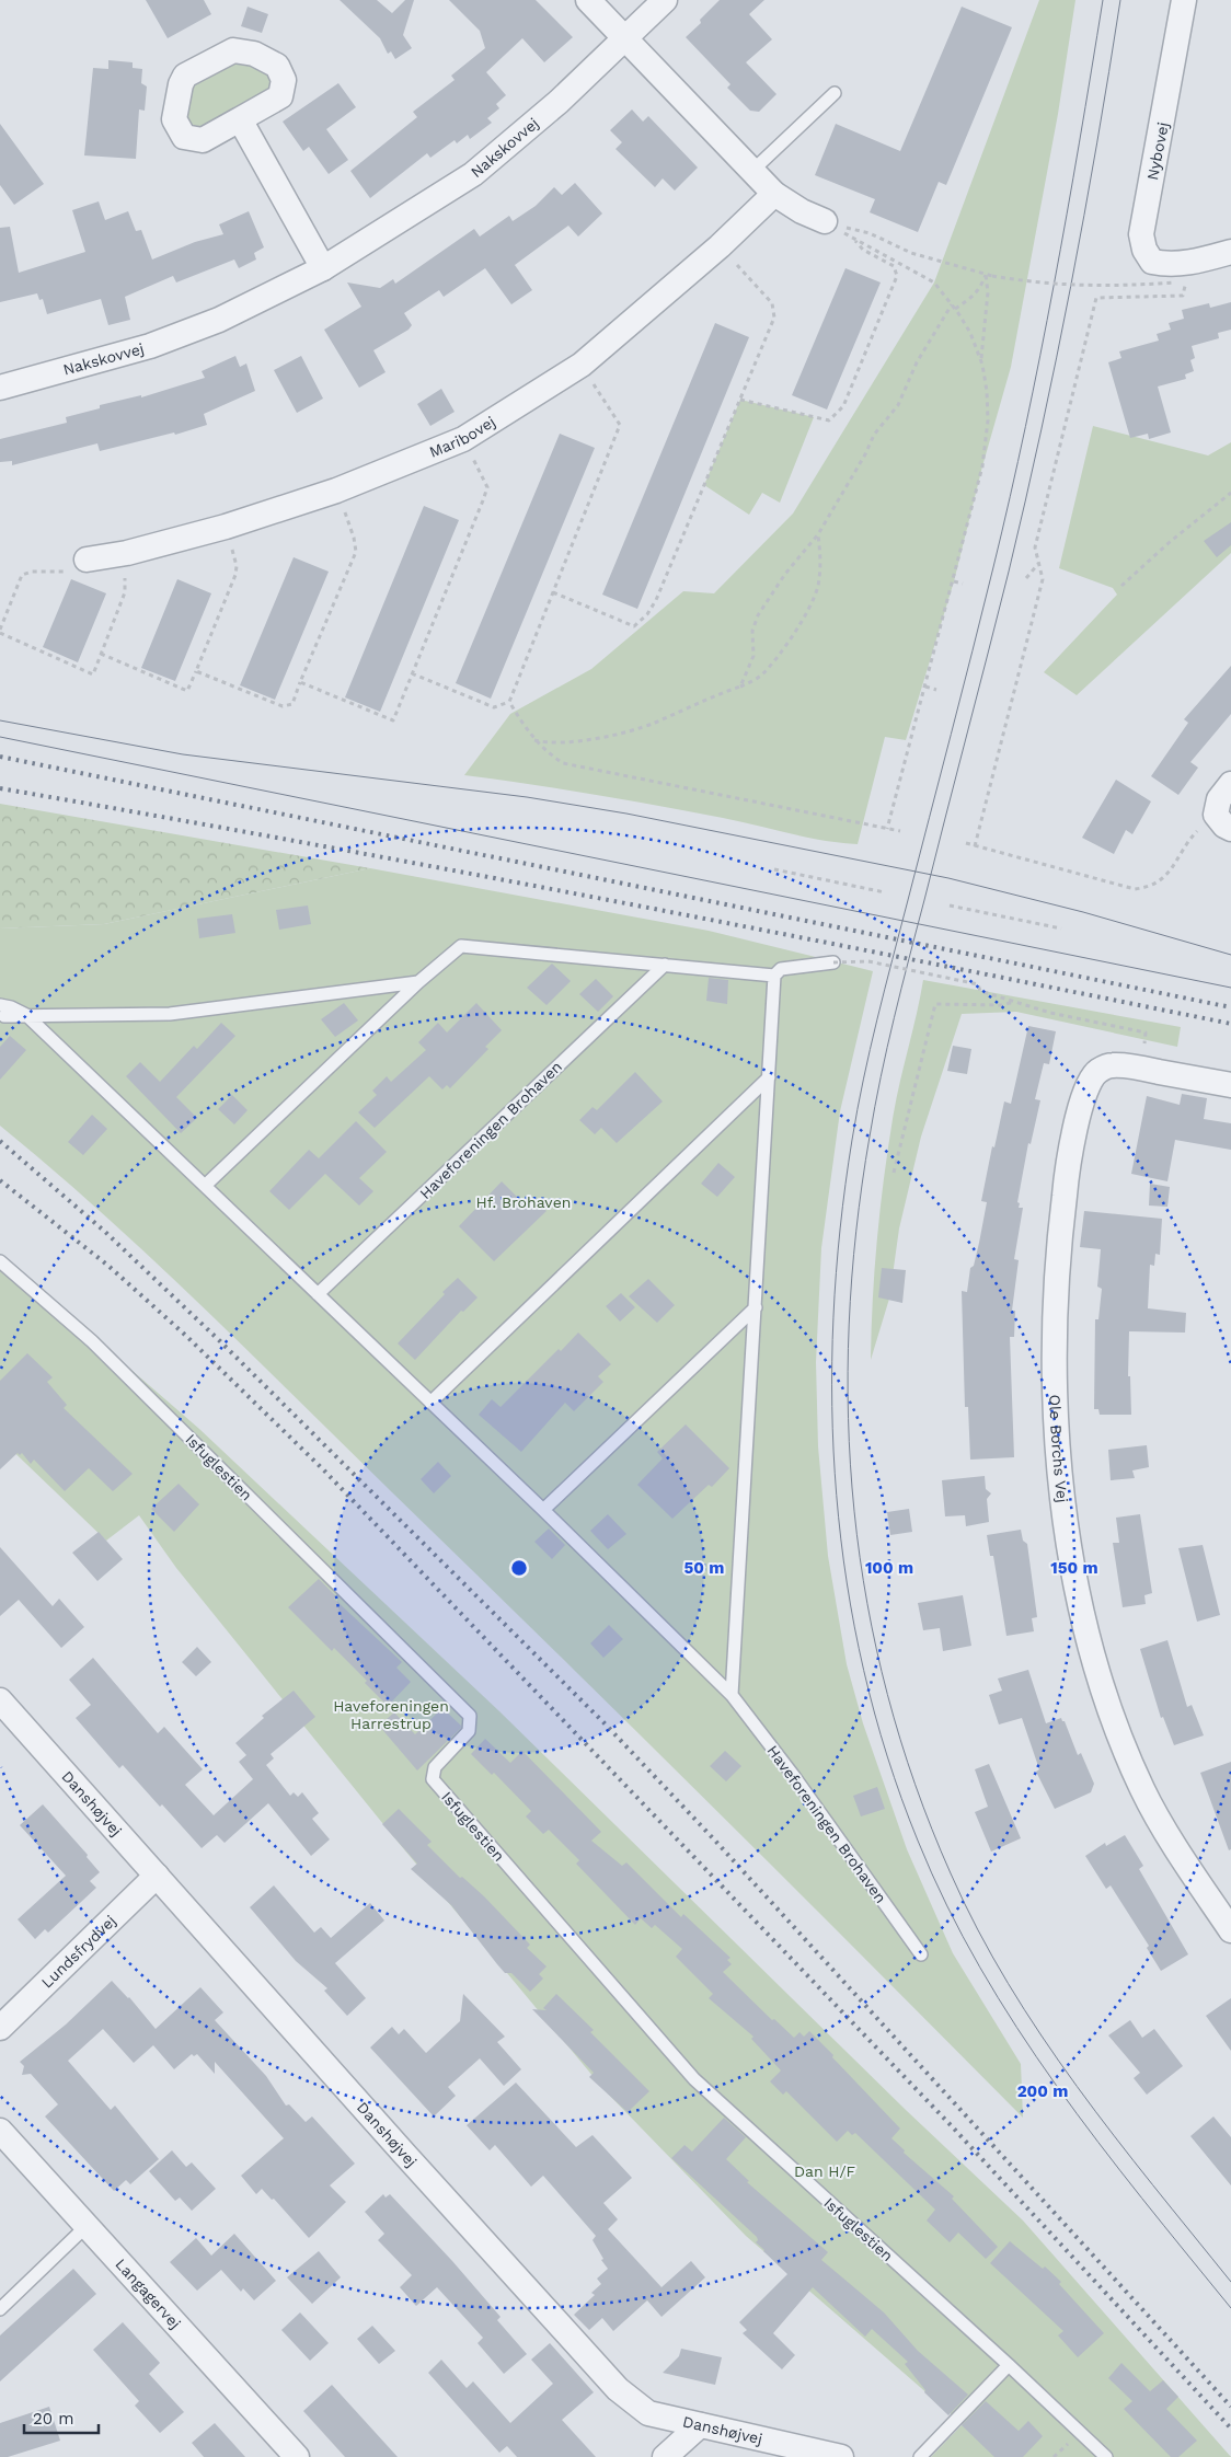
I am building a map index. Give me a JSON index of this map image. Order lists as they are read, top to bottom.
{
  "streets": {
    "street": [
      "Nakskovvej",
      "Nybovej",
      "Maribovej",
      "Ole Borchs Vej",
      "Danshøjvej",
      "Lundsfrydvej",
      "Langagervej"
    ],
    "lane": ["Haveforeningen Brohaven", "Isfuglestien"]
  },
  "crossings": [
    ["Danshøjvej", "Lundsfrydvej"]
  ],
  "parks": ["Hf. Brohaven", "Haveforeningen Harrestrup", "Dan H/F"],
  "scale_bar": "20 m",
  "rings": [
    "50 m",
    "100 m",
    "150 m",
    "200 m"
  ]
}
